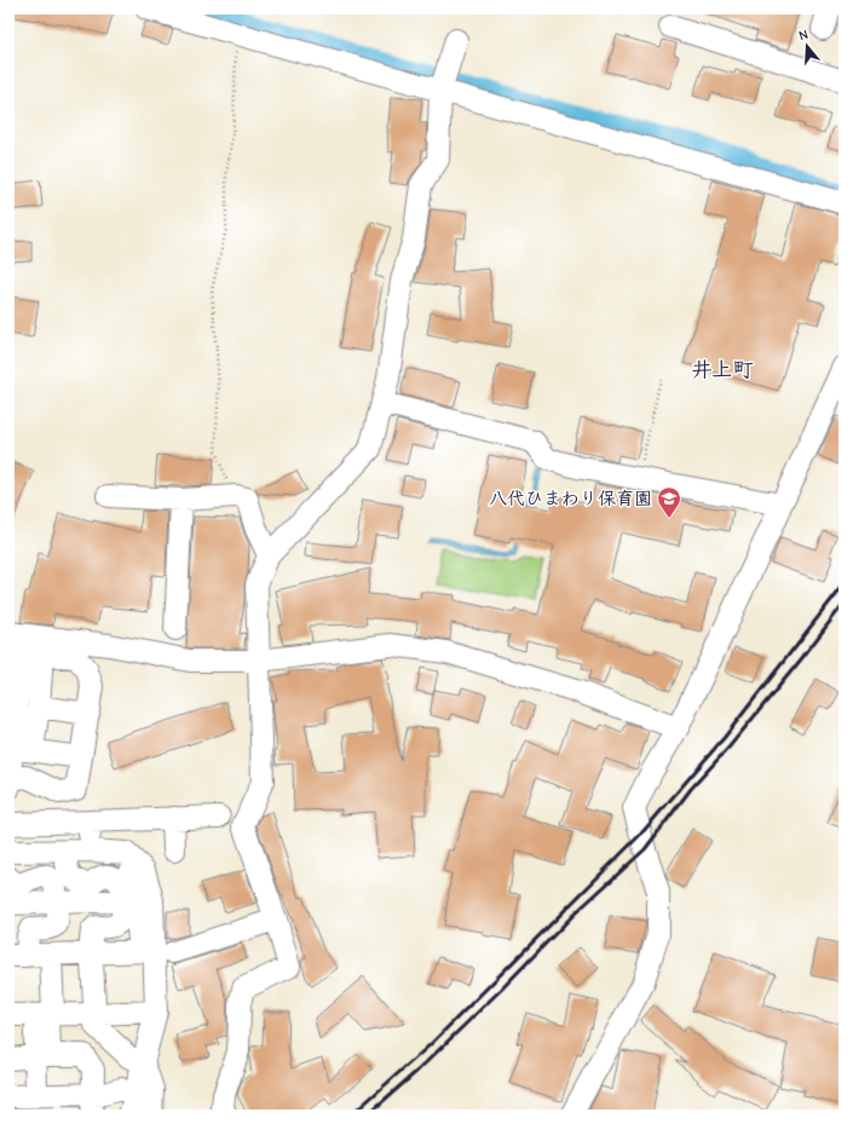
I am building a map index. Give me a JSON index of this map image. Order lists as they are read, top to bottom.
{
  "districts": ["井上町"],
  "places": {
    "school or university": ["八代ひまわり保育園"]
  },
  "north": "top"
}
